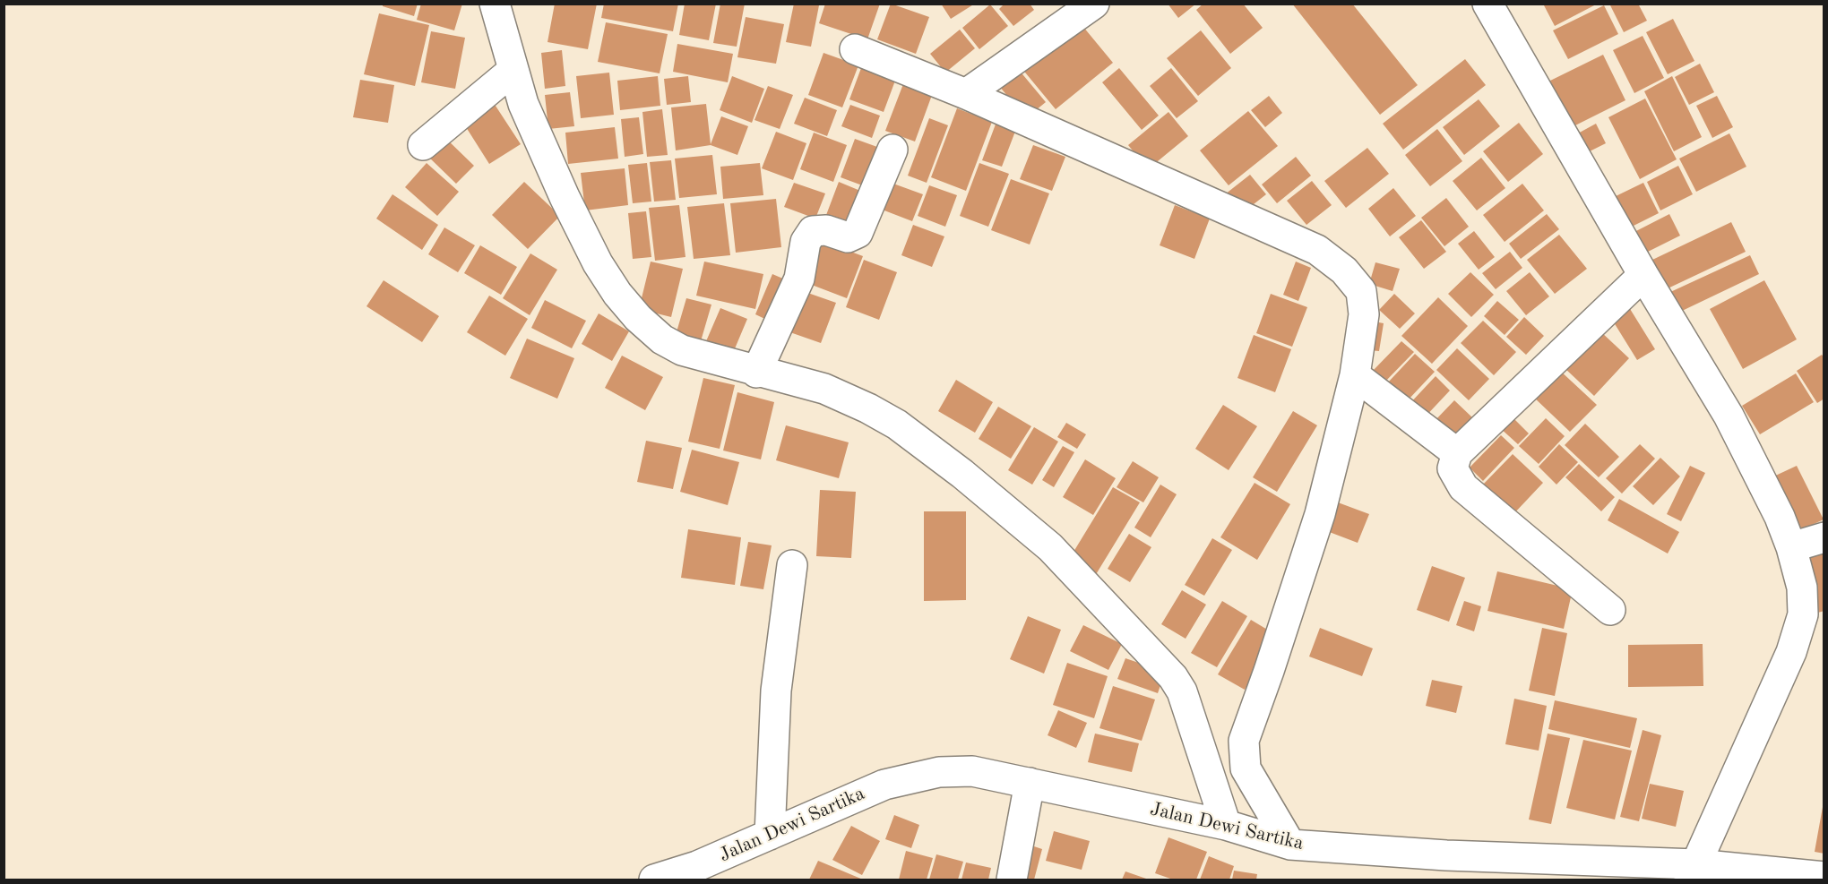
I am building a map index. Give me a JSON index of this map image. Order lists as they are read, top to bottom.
{
  "streets": {
    "street": ["Jalan Dewi Sartika"]
  }
}
